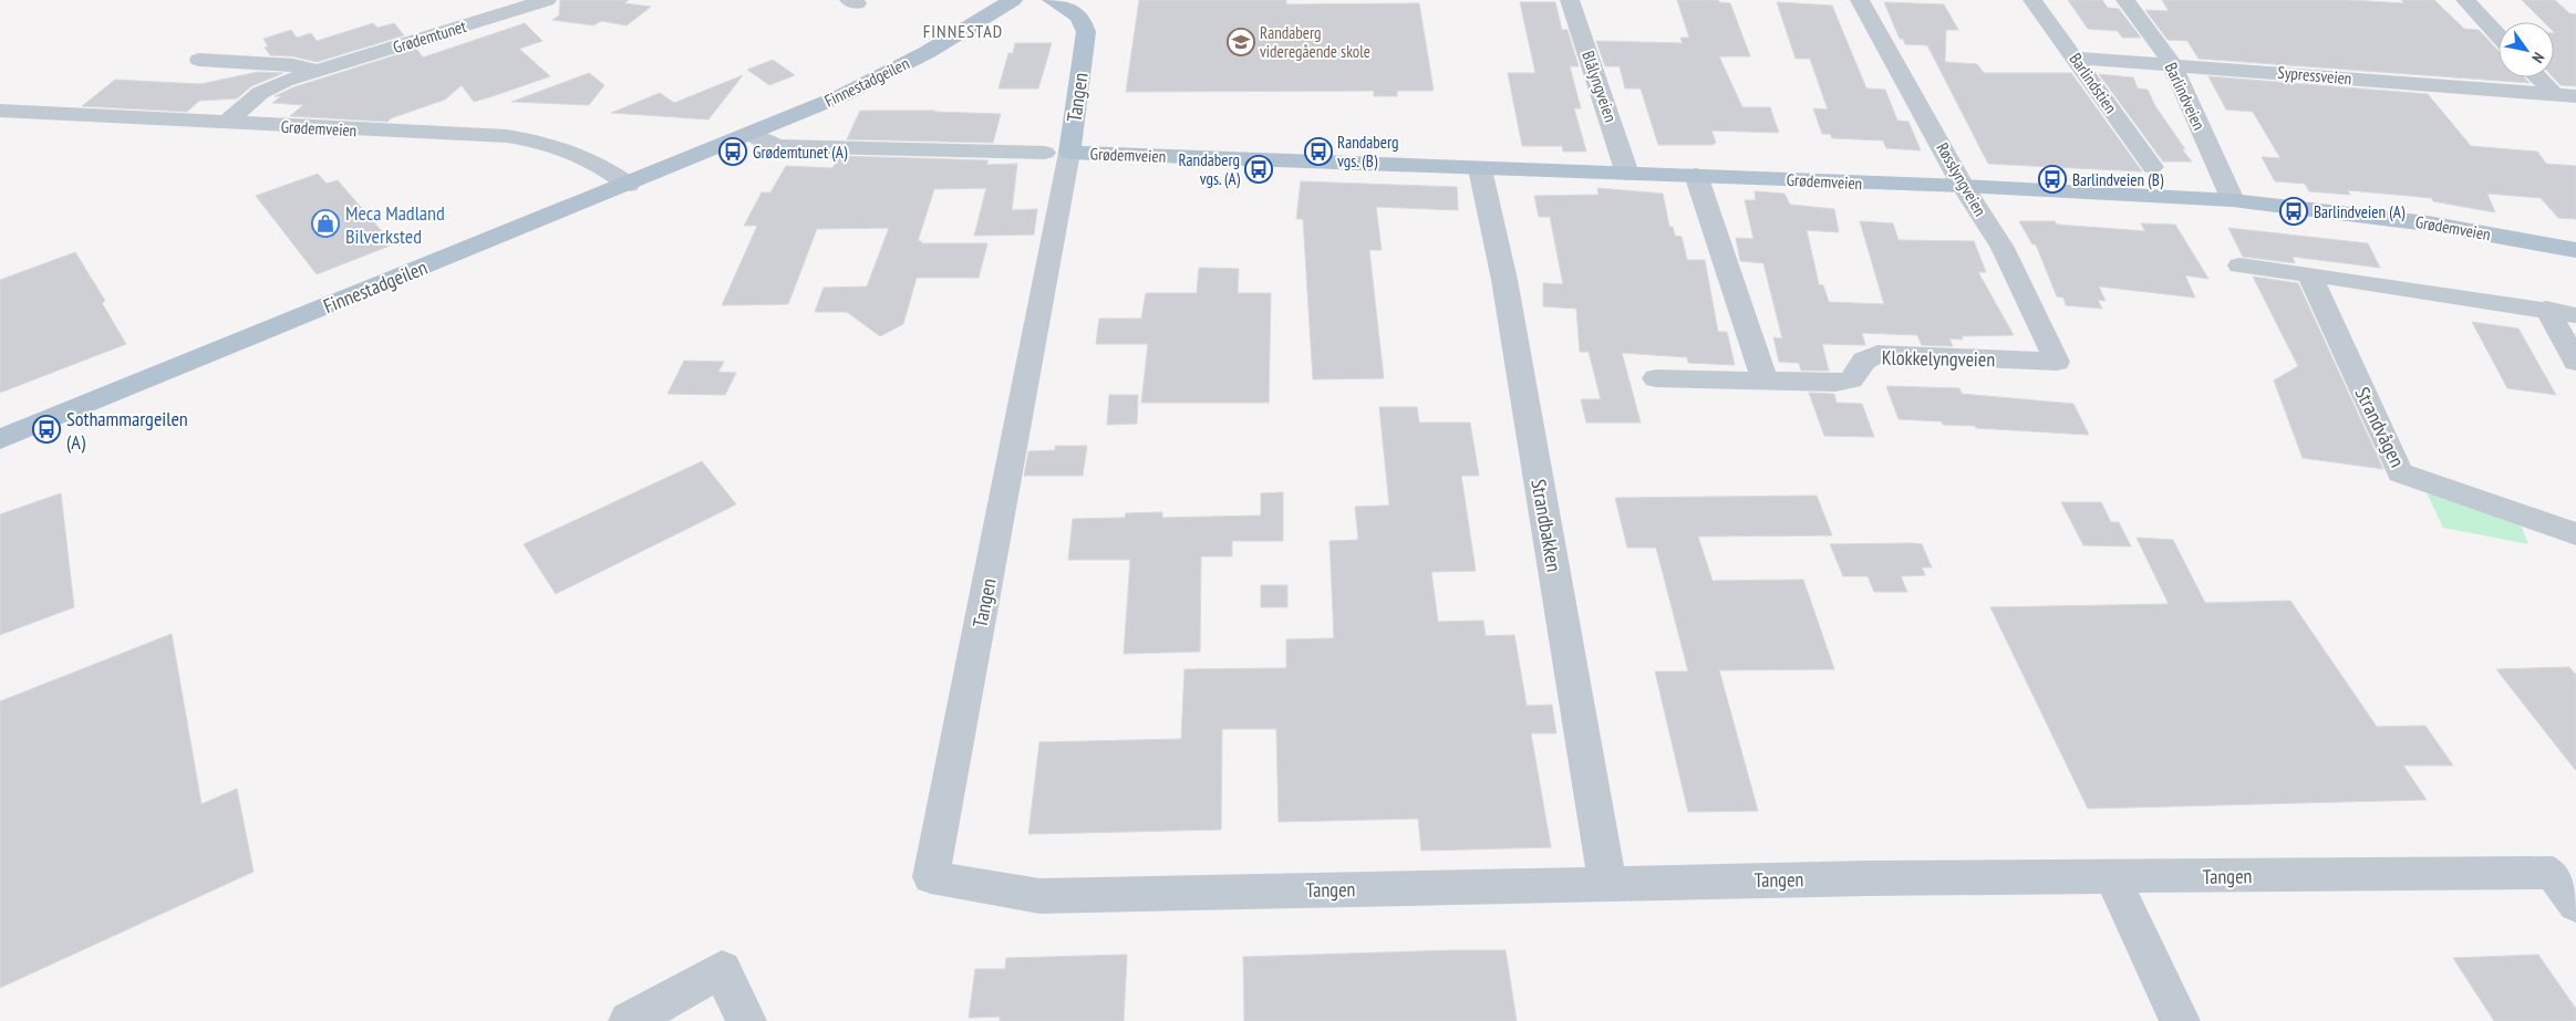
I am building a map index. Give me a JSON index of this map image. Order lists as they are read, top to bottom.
{
  "streets": {
    "main road": ["Finnestadgeilen", "Tangen", "Grødemveien"],
    "street": [
      "Grødemtunet",
      "Sypressveien",
      "Barlindstien",
      "Blålyngveien",
      "Barlindveien",
      "Røsslyngveien",
      "Klokkelyngveien",
      "Strandvågen",
      "Strandbakken"
    ]
  },
  "crossings": [
    ["Grødemtunet", "Grødemveien"],
    ["Sypressveien", "Barlindstien"],
    ["Sypressveien", "Barlindveien"],
    ["Finnestadgeilen", "Grødemveien"],
    ["Blålyngveien", "Grødemveien"],
    ["Barlindveien", "Grødemveien"],
    ["Tangen", "Grødemveien"],
    ["Tangen", "Strandbakken"],
    ["Grødemveien", "Røsslyngveien"],
    ["Grødemveien", "Strandbakken"],
    ["Røsslyngveien", "Klokkelyngveien"]
  ],
  "districts": ["FINNESTAD"],
  "places": {
    "school or university": ["Randaberg videregående skole"],
    "bus stop": [
      "Grødemtunet (A)",
      "Randaberg vgs. (B)",
      "Randaberg vgs. (A)",
      "Barlindveien (B)",
      "Barlindveien (A)",
      "Sothammargeilen (A)"
    ],
    "shop": ["Meca Madland Bilverksted"]
  },
  "north": "bottom right"
}
